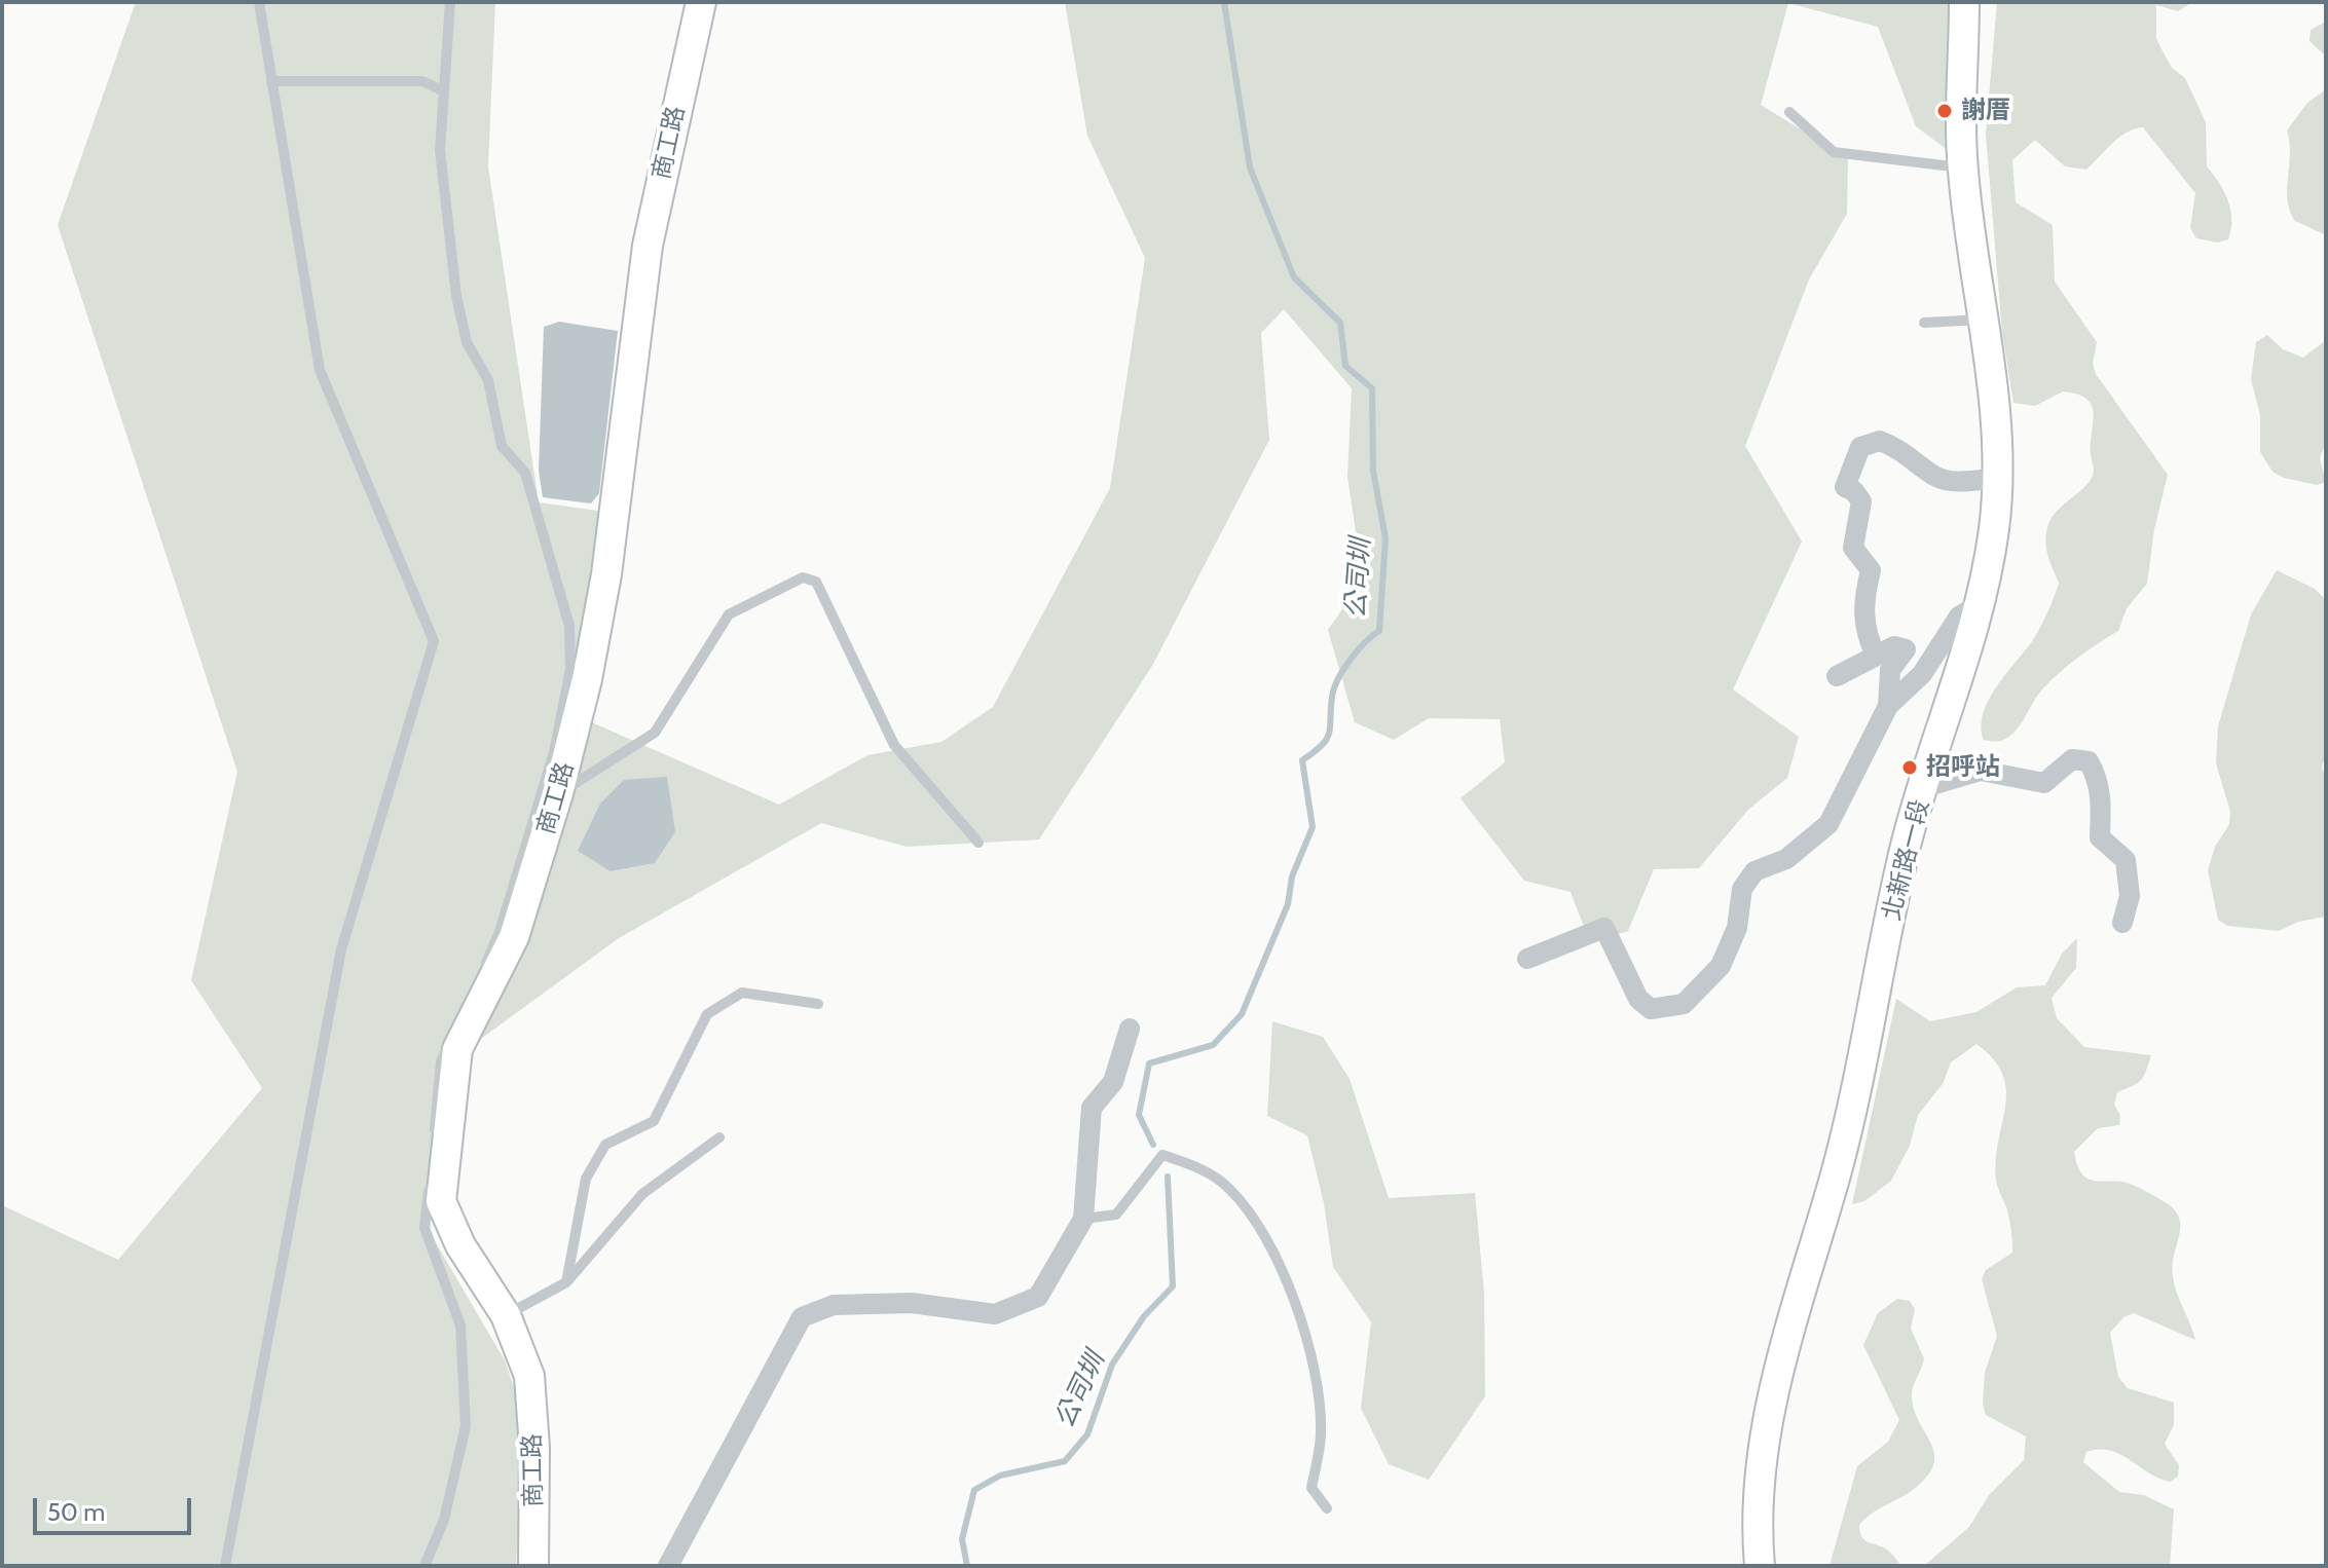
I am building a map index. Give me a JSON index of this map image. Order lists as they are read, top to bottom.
{
  "streets": {
    "street": ["商工路", "北新路一段"]
  },
  "water": ["公司圳"],
  "places": ["謝厝", "招呼站"],
  "scale_bar": "50 m"
}
